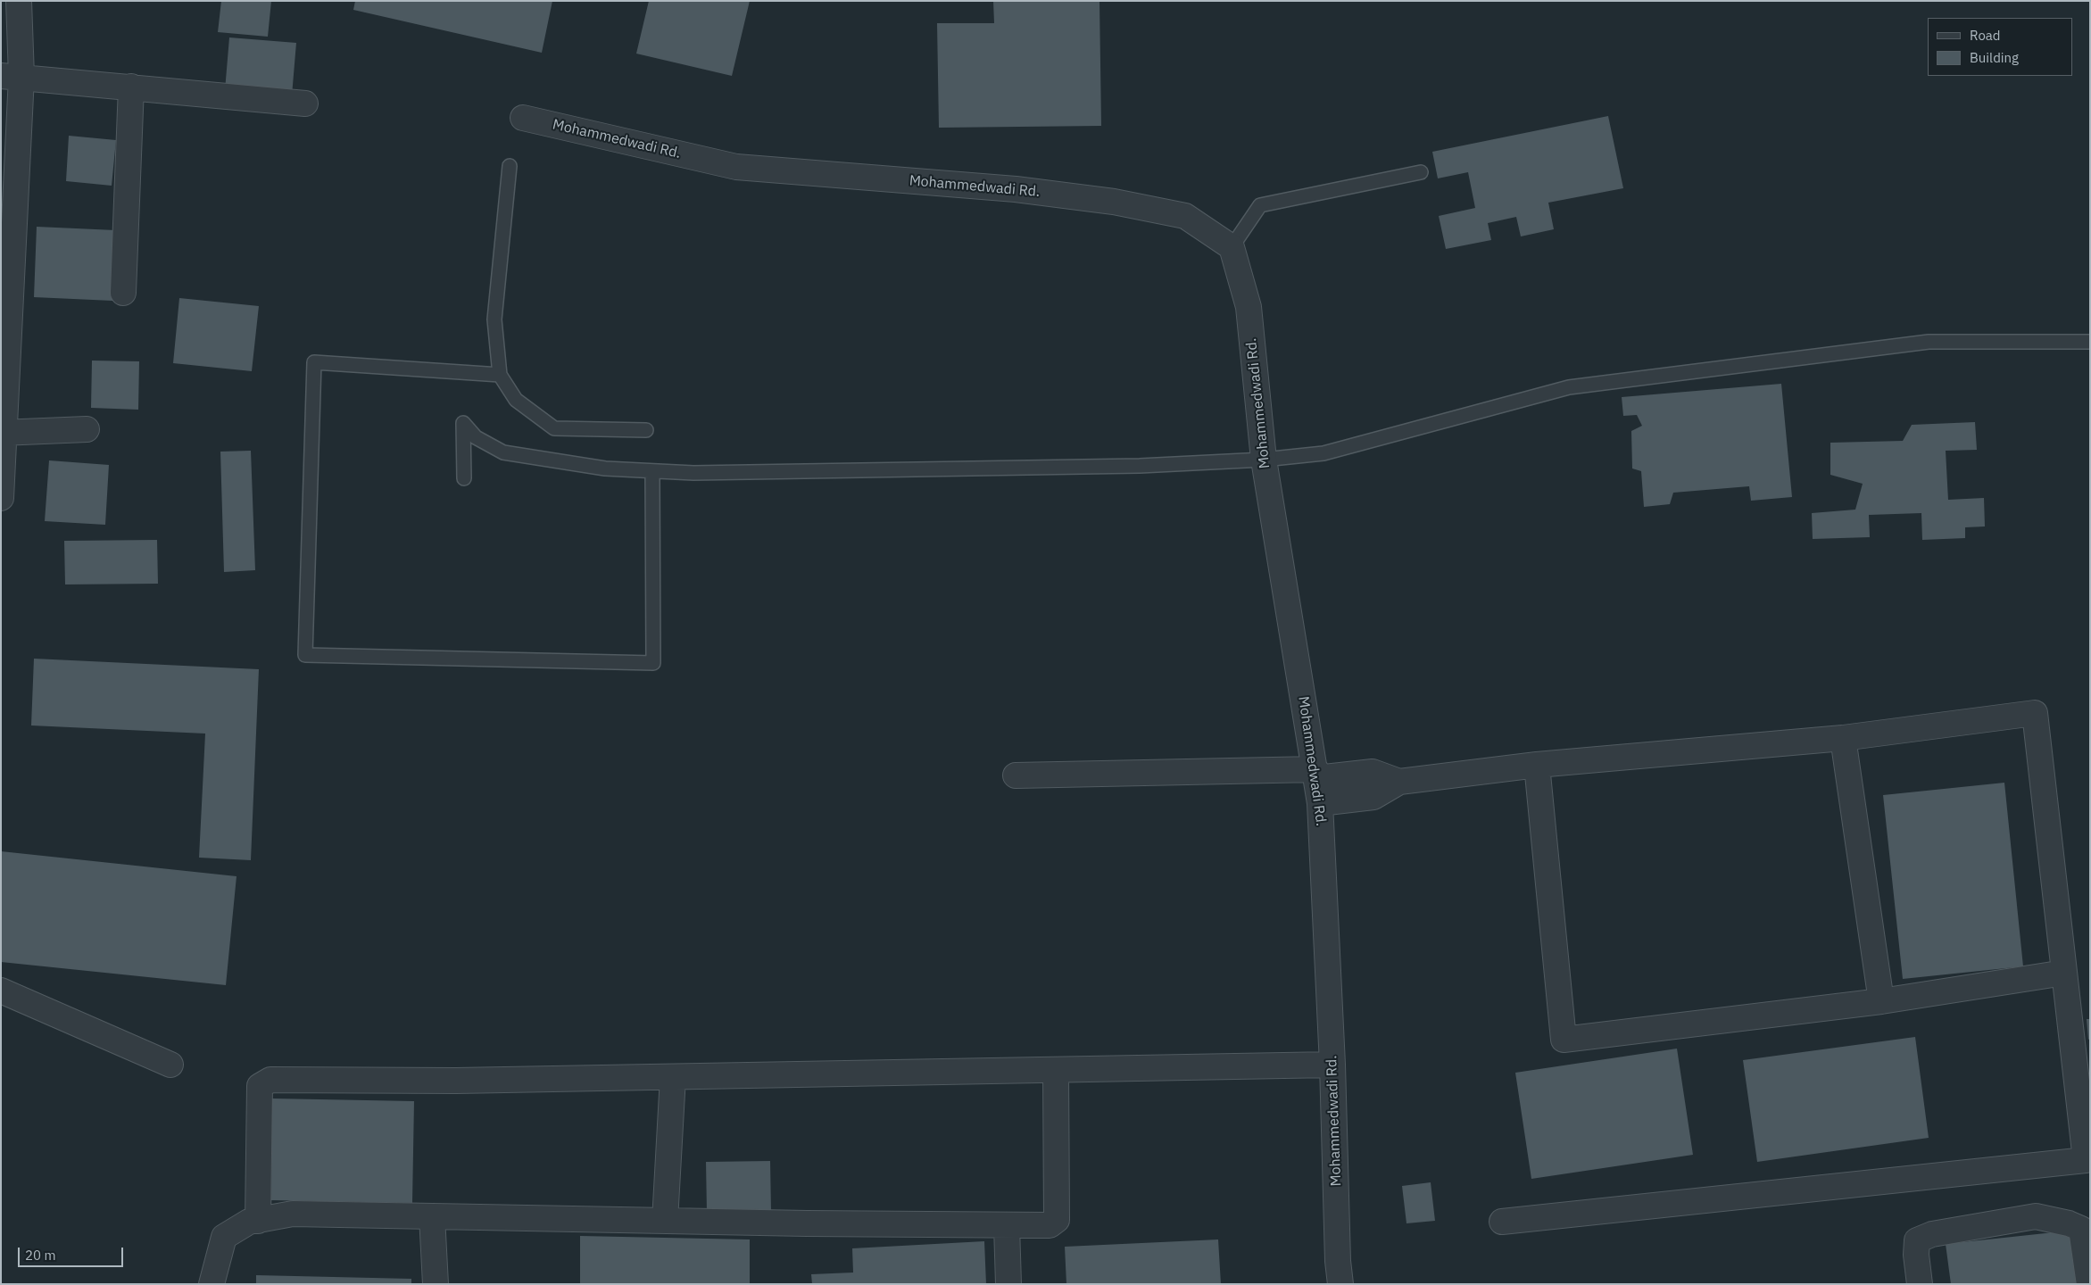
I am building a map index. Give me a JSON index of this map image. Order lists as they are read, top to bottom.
{
  "streets": {
    "street": ["Mohammedwadi Rd."]
  },
  "legend": ["Road", "Building"],
  "scale_bar": "20 m"
}
